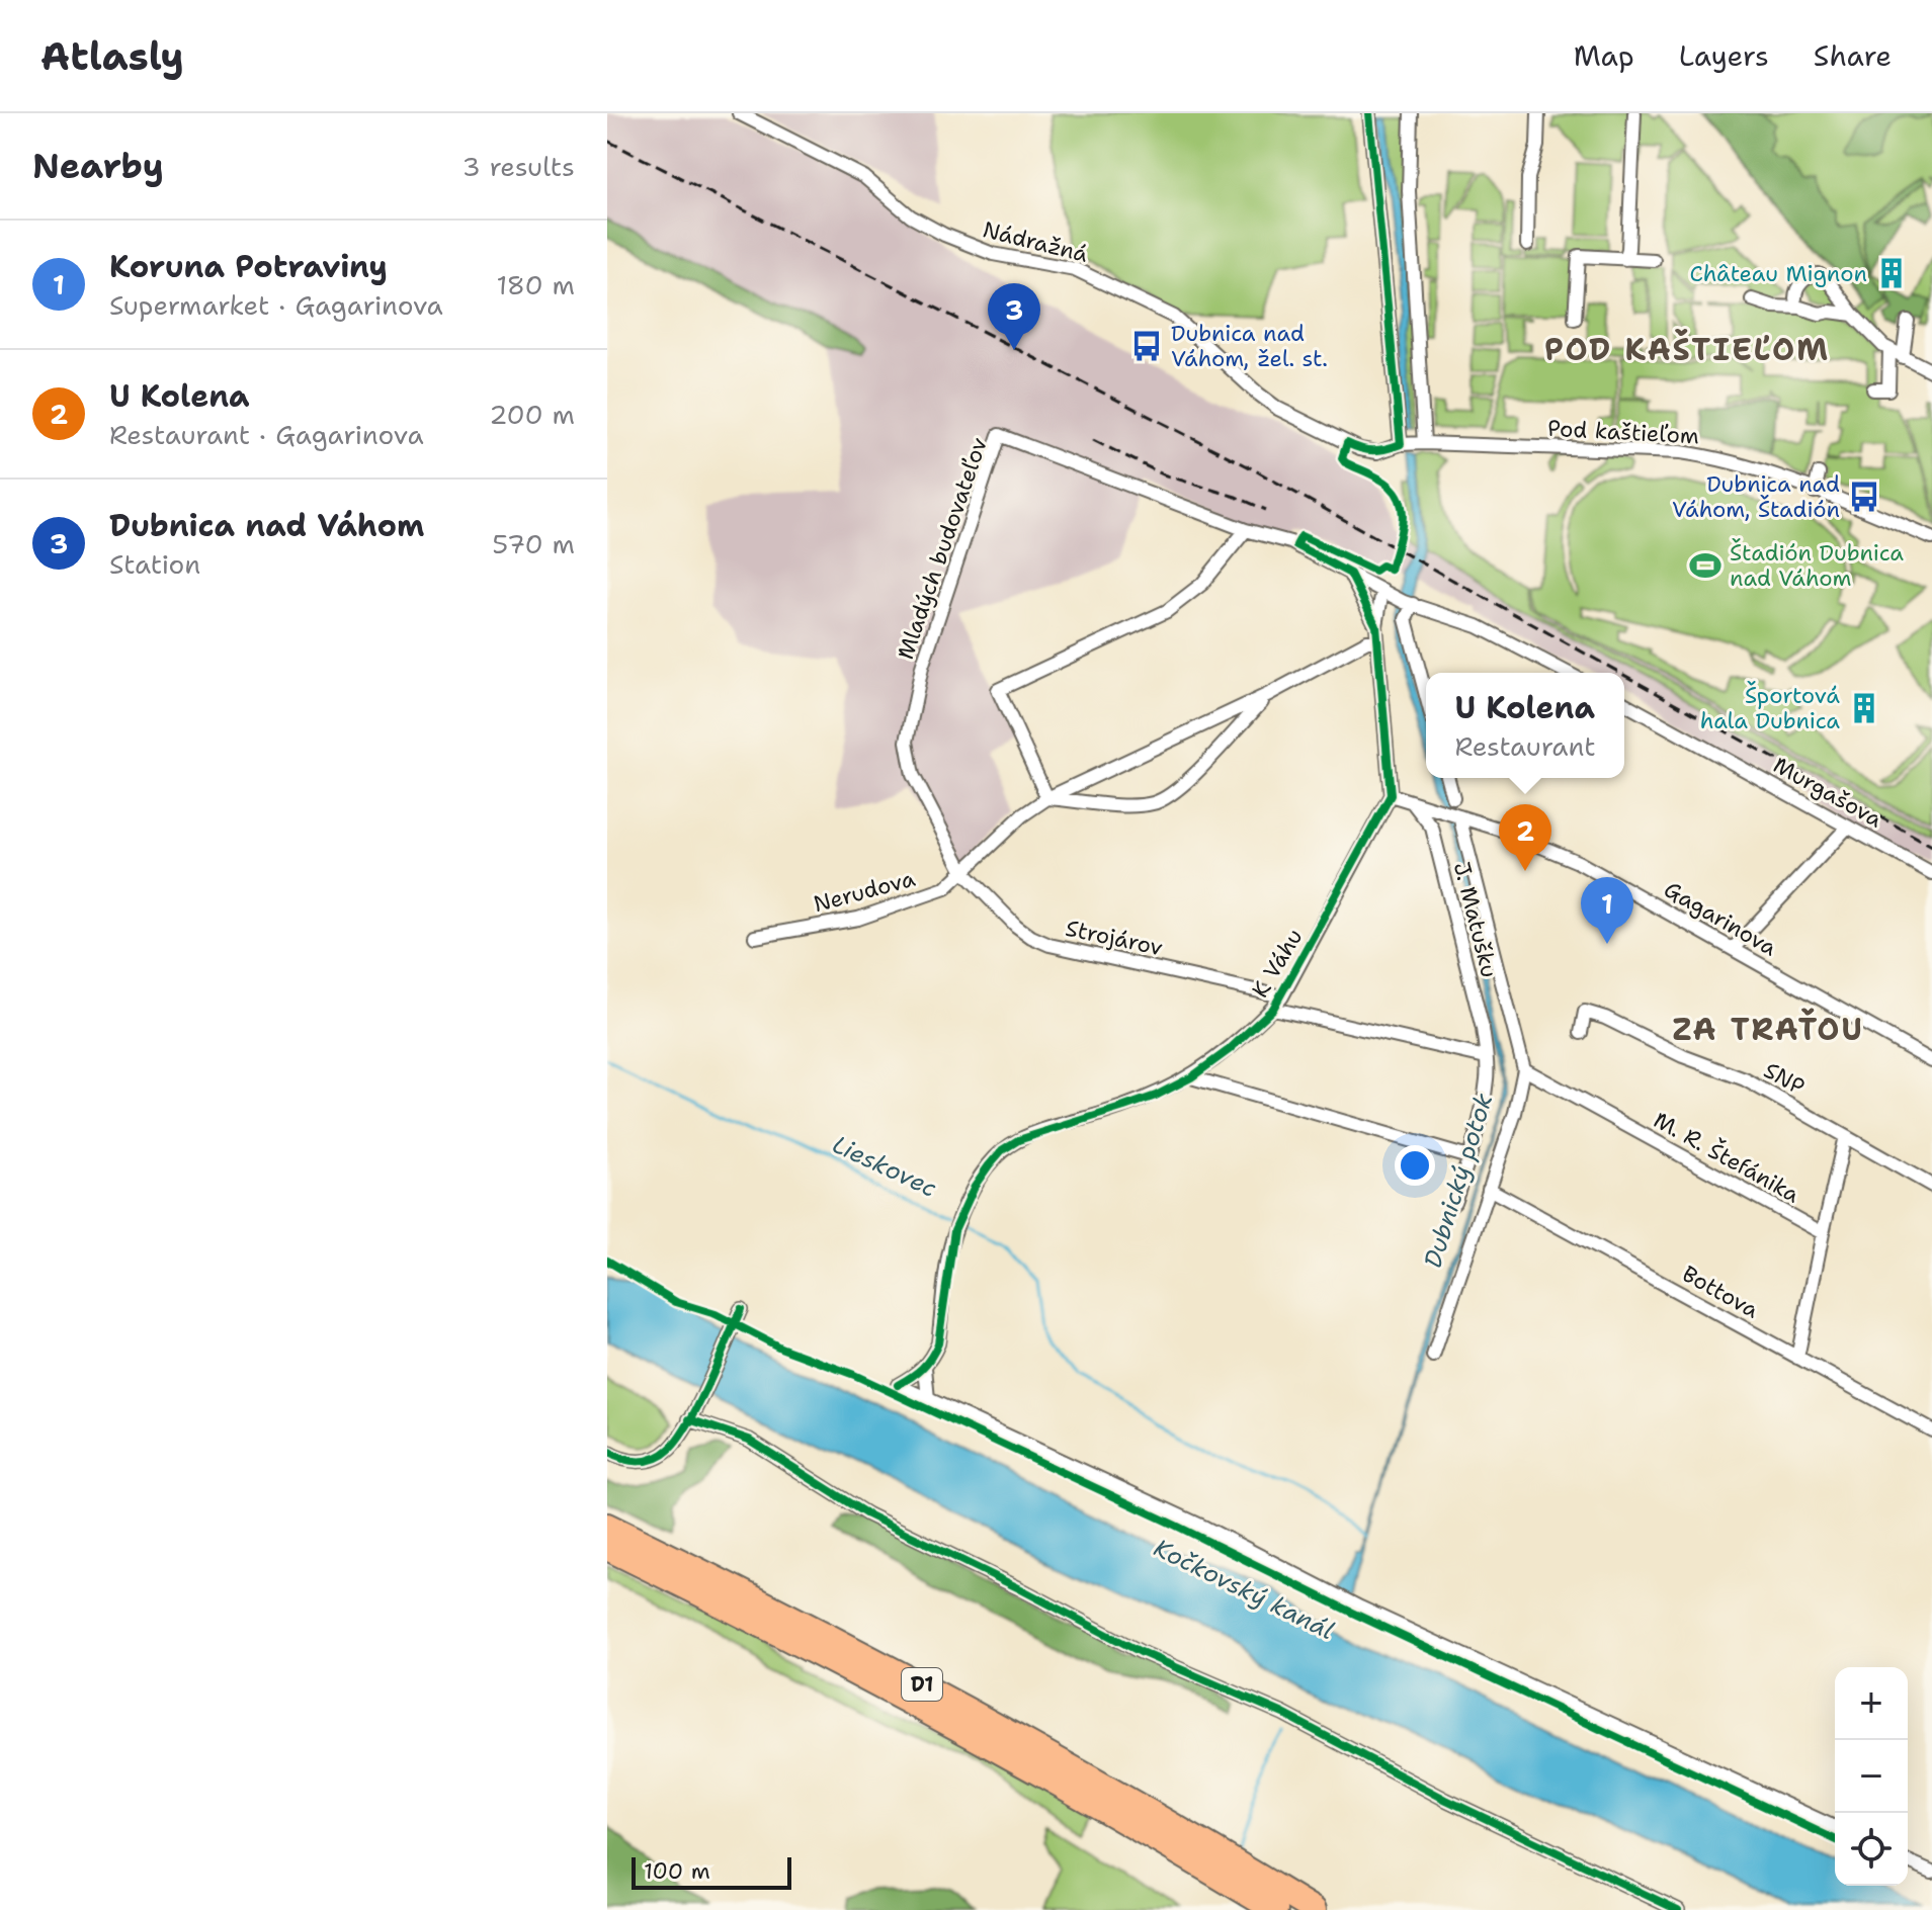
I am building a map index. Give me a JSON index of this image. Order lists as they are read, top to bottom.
{
  "streets": {
    "highway": ["D1"],
    "street": [
      "Nádražná",
      "Pod kaštieľom",
      "Mladých budovateľov",
      "Murgašova",
      "Nerudova",
      "Gagarinova",
      "J. Matušku",
      "Strojárov",
      "K Váhu",
      "SNP",
      "M. R. Štefánika",
      "Bottova"
    ]
  },
  "crossings": [
    ["Nádražná", "Pod kaštieľom"],
    ["Mladých budovateľov", "Nerudova"],
    ["Mladých budovateľov", "Strojárov"],
    ["Nerudova", "Strojárov"],
    ["Gagarinova", "J. Matušku"],
    ["Gagarinova", "K Váhu"],
    ["Strojárov", "K Váhu"],
    ["SNP", "M. R. Štefánika"]
  ],
  "districts": ["POD KAŠTIEĽOM", "ZA TRAŤOU"],
  "water": ["Lieskovec", "Dubnický potok", "Kočkovský kanál"],
  "places": {
    "building": ["Château Mignon", "Športová hala Dubnica"],
    "bus stop": ["Dubnica nad Váhom, žel. st.", "Dubnica nad Váhom, Štadión"],
    "sports": ["Štadión Dubnica nad Váhom"]
  },
  "scale_bar": "100 m",
  "page": {
    "header": "Atlasly",
    "nav": ["Map", "Layers", "Share"],
    "heading": ["Nearby", "3 results"],
    "list": [
      {
        "mark": "1",
        "name": "Koruna Potraviny",
        "note": "Supermarket · Gagarinova",
        "value": "180 m"
      },
      {
        "mark": "2",
        "name": "U Kolena",
        "note": "Restaurant · Gagarinova",
        "value": "200 m"
      },
      {
        "mark": "3",
        "name": "Dubnica nad Váhom",
        "note": "Station",
        "value": "570 m"
      }
    ],
    "pins": ["3", "2", "1"],
    "popup": ["U Kolena", "Restaurant"],
    "map_buttons": ["+", "−"],
    "scale": "100 m"
  }
}
